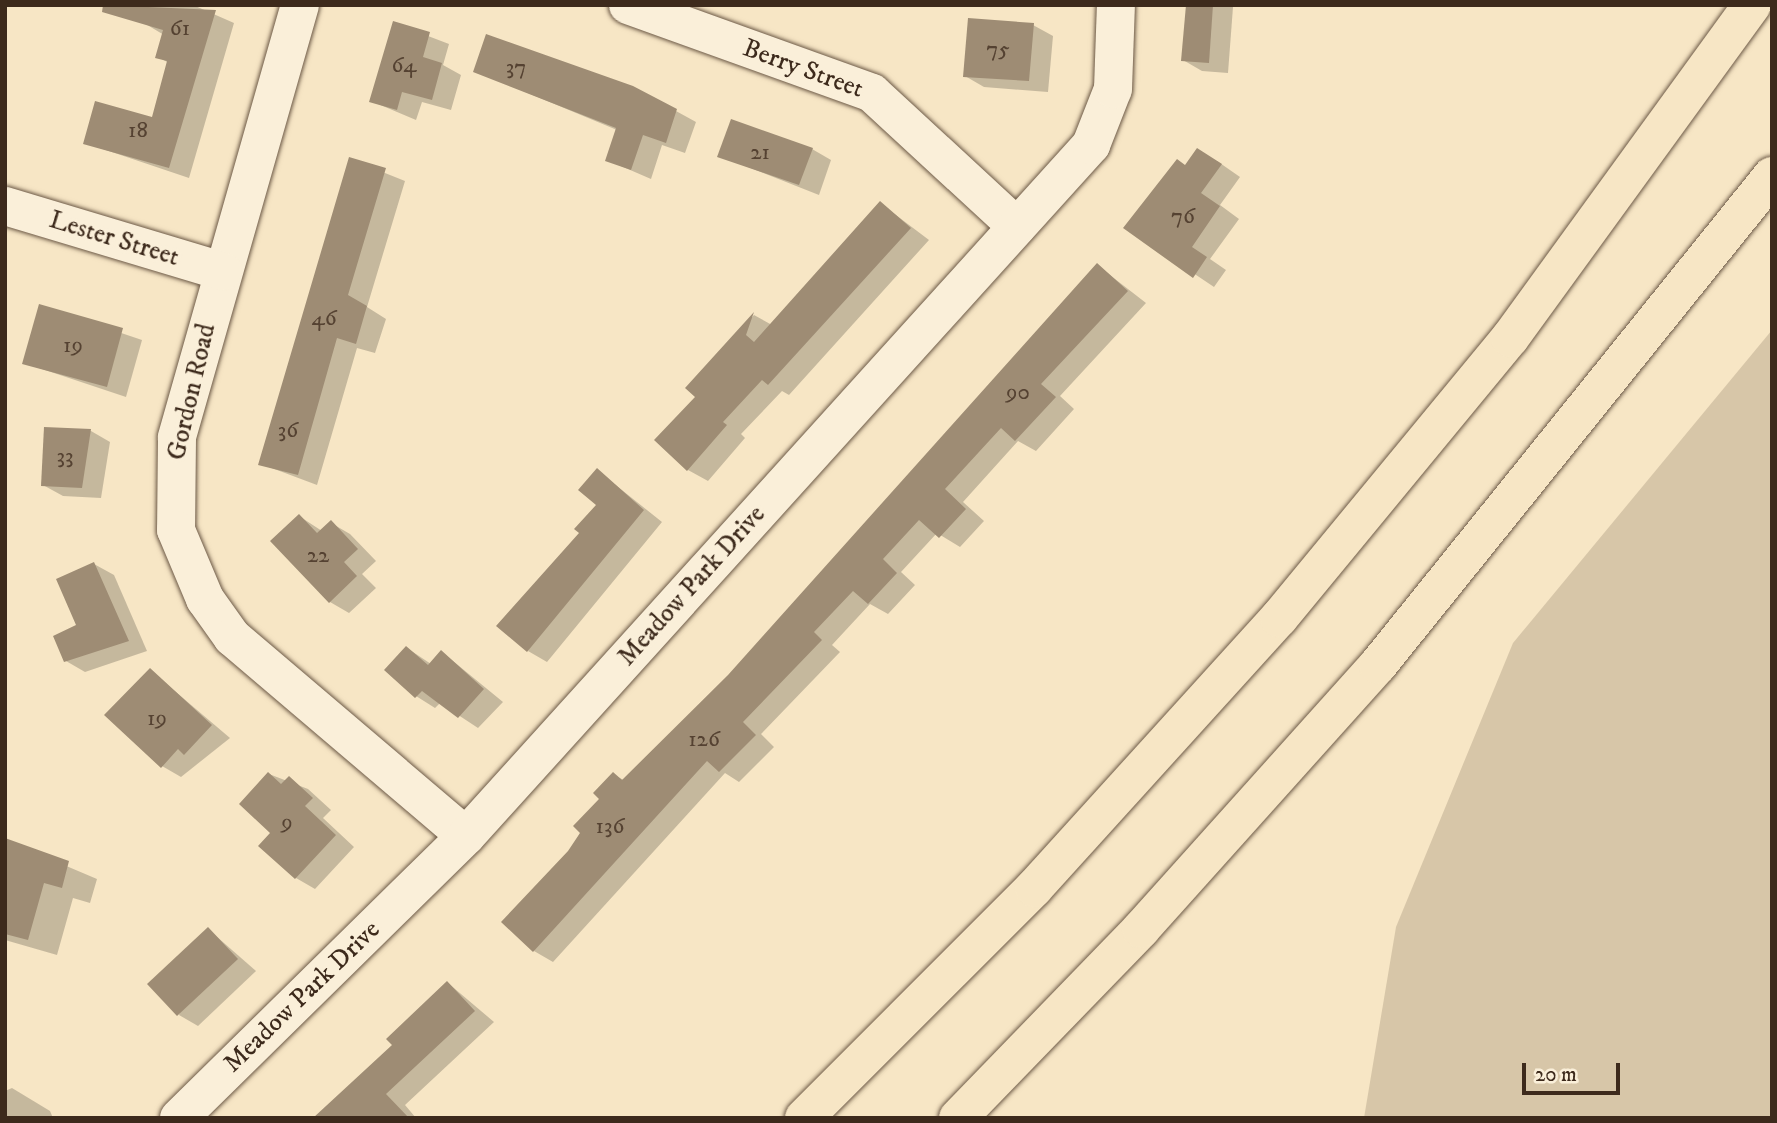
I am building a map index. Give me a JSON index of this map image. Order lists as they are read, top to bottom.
{
  "streets": {
    "street": [
      "Berry Street",
      "Lester Street",
      "Gordon Road",
      "Meadow Park Drive"
    ]
  },
  "crossings": [
    ["Berry Street", "Meadow Park Drive"],
    ["Lester Street", "Gordon Road"],
    ["Gordon Road", "Meadow Park Drive"]
  ],
  "house_numbers": [
    "61",
    "75",
    "64",
    "37",
    "18",
    "21",
    "76",
    "46",
    "19",
    "90",
    "36",
    "33",
    "22",
    "19",
    "126",
    "9",
    "136"
  ],
  "scale_bar": "20 m"
}
